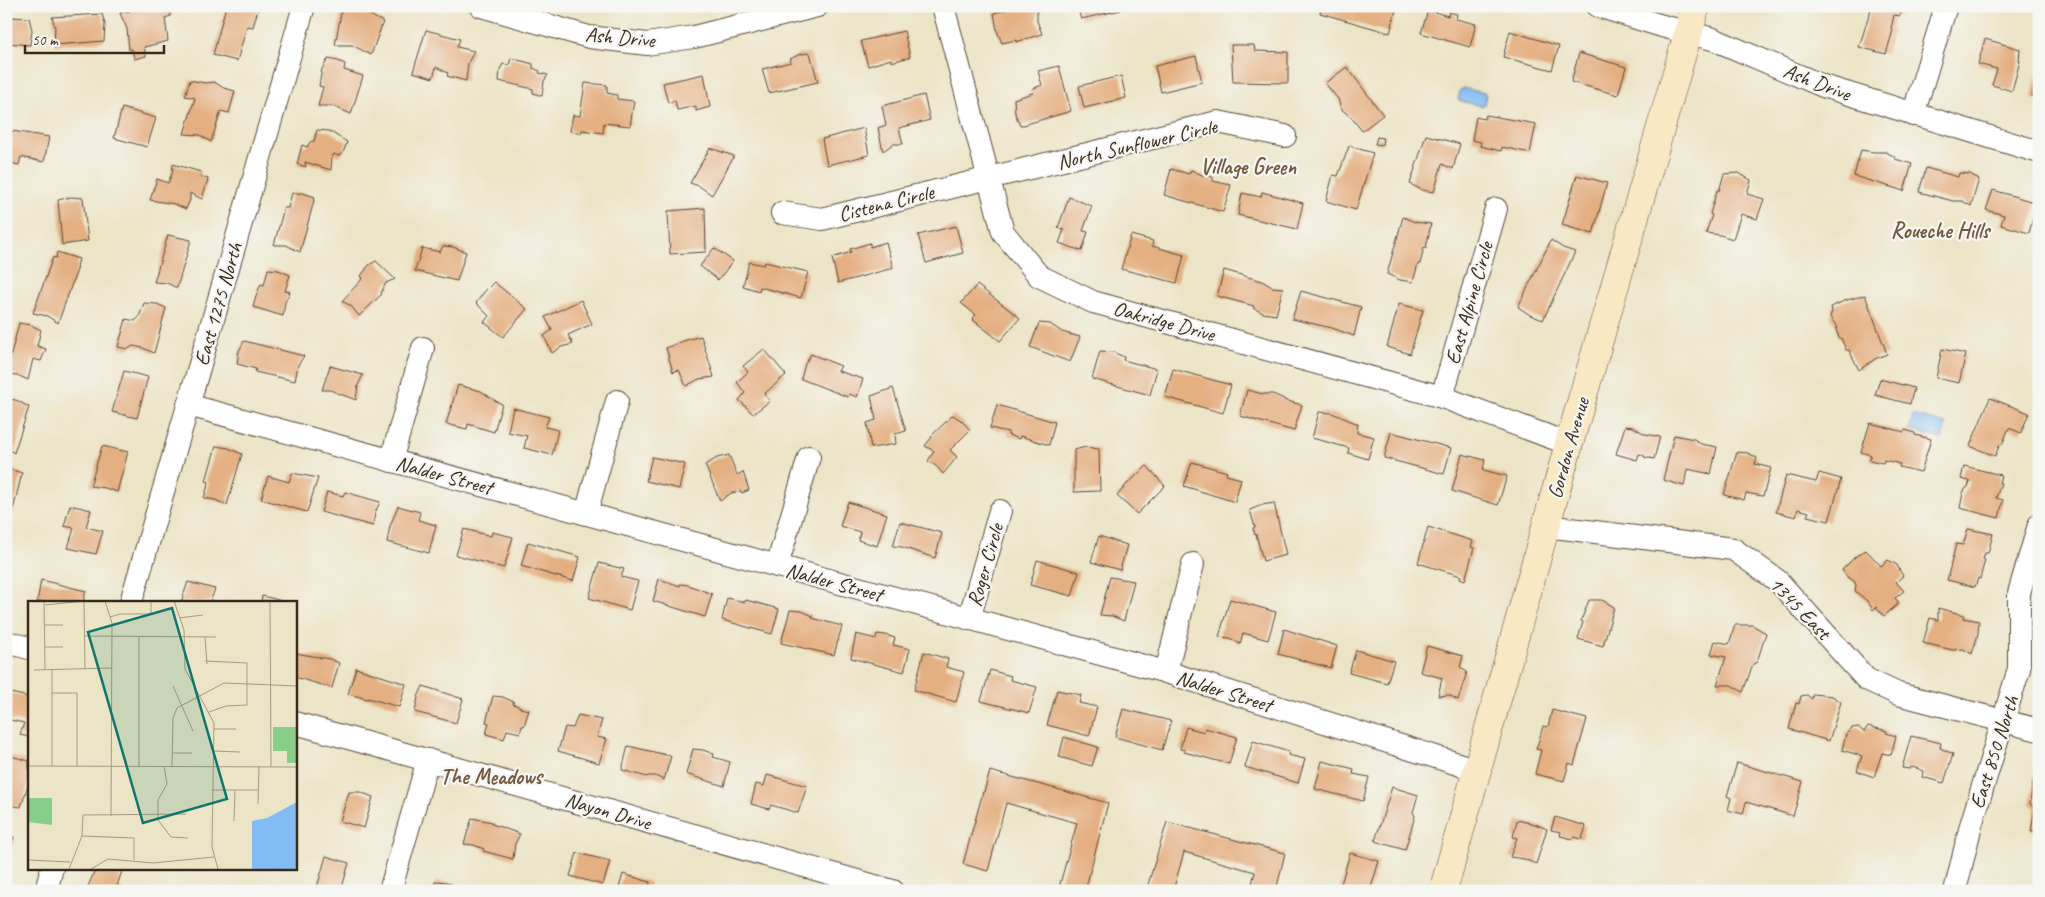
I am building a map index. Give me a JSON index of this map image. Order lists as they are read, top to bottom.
{
  "streets": {
    "main road": ["Gordon Avenue"],
    "street": [
      "Ash Drive",
      "North Sunflower Circle",
      "Cistena Circle",
      "East Alpine Circle",
      "East 1275 North",
      "Oakridge Drive",
      "Nalder Street",
      "Roger Circle",
      "1345 East",
      "East 850 North",
      "Nayon Drive"
    ]
  },
  "crossings": [
    ["Ash Drive", "Gordon Avenue"],
    ["North Sunflower Circle", "Cistena Circle"],
    ["North Sunflower Circle", "Oakridge Drive"],
    ["Cistena Circle", "Oakridge Drive"],
    ["East Alpine Circle", "Oakridge Drive"],
    ["East 1275 North", "Nalder Street"],
    ["Oakridge Drive", "Gordon Avenue"],
    ["Gordon Avenue", "Nalder Street"],
    ["Gordon Avenue", "1345 East"],
    ["Nalder Street", "Roger Circle"],
    ["1345 East", "East 850 North"]
  ],
  "districts": ["Village Green", "Roueche Hills", "The Meadows"],
  "scale_bar": "50 m"
}
